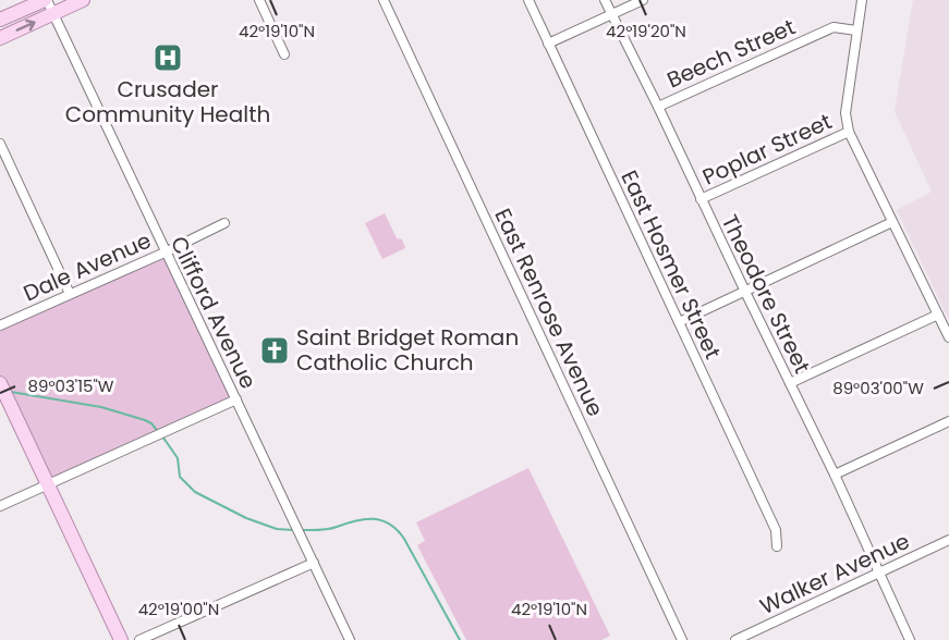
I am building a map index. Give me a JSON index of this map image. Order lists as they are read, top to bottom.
{
  "streets": {
    "street": [
      "Beech Street",
      "Poplar Street",
      "East Hosmer Street",
      "Dale Avenue",
      "Theodore Street",
      "Clifford Avenue",
      "East Renrose Avenue",
      "Walker Avenue"
    ]
  },
  "crossings": [
    ["Beech Street", "Theodore Street"],
    ["Poplar Street", "Theodore Street"],
    ["Dale Avenue", "Clifford Avenue"],
    ["Theodore Street", "Walker Avenue"]
  ],
  "places": {
    "hospital": ["Crusader Community Health"],
    "church": ["Saint Bridget Roman Catholic Church"]
  },
  "coordinates": [
    "42°19'10\"N",
    "42°19'20\"N",
    "89°03'15\"W",
    "89°03'00\"W",
    "42°19'00\"N"
  ]
}
